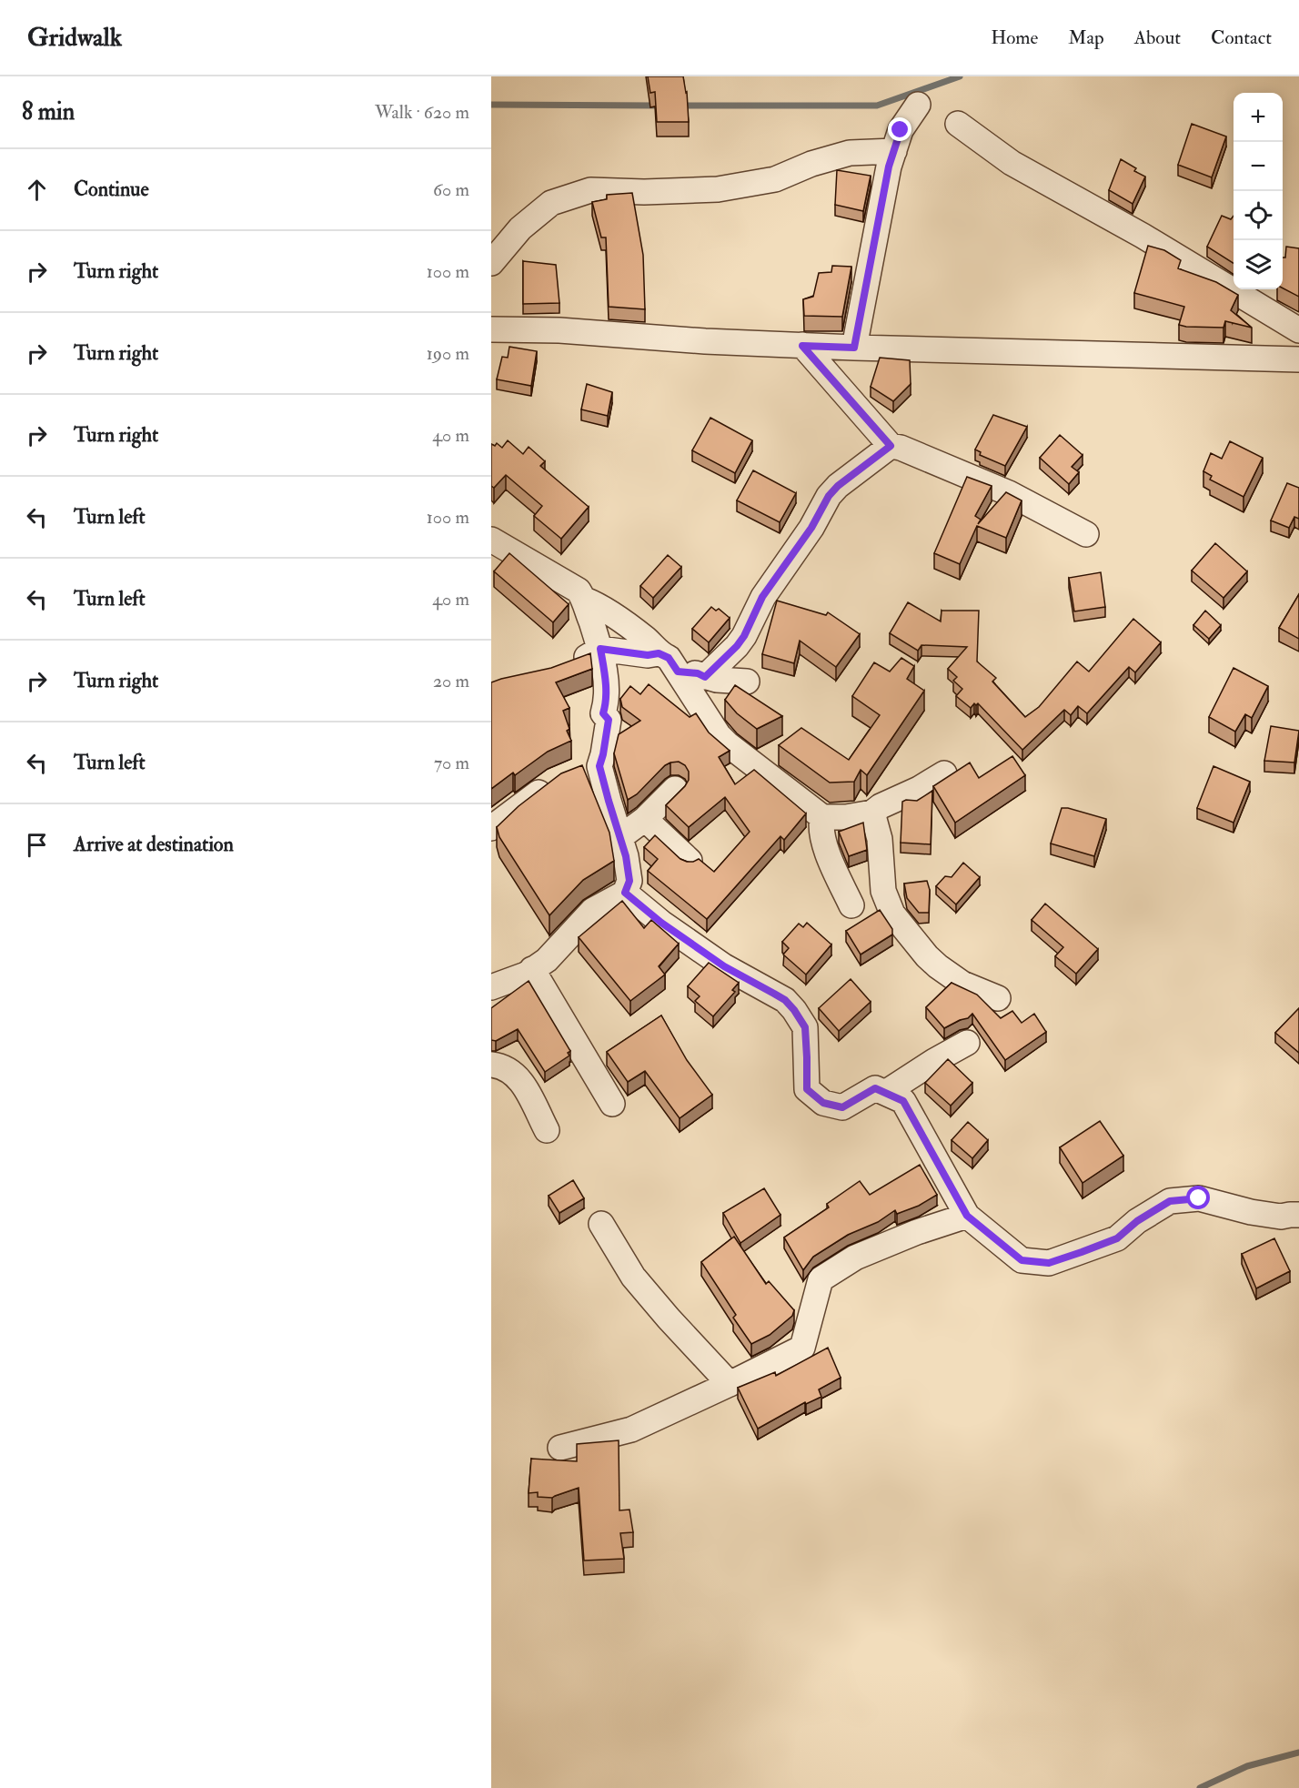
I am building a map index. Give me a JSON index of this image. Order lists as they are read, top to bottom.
{
  "page": {
    "header": "Gridwalk",
    "nav": [
      "Home",
      "Map",
      "About",
      "Contact"
    ],
    "heading": ["8 min", "Walk · 620 m"],
    "map_buttons": ["+", "−"],
    "list": [
      ["Continue", "60 m"],
      ["Turn right", "100 m"],
      ["Turn right", "190 m"],
      ["Turn right", "40 m"],
      ["Turn left", "100 m"],
      ["Turn left", "40 m"],
      ["Turn right", "20 m"],
      ["Turn left", "70 m"],
      "Arrive at destination"
    ]
  }
}
